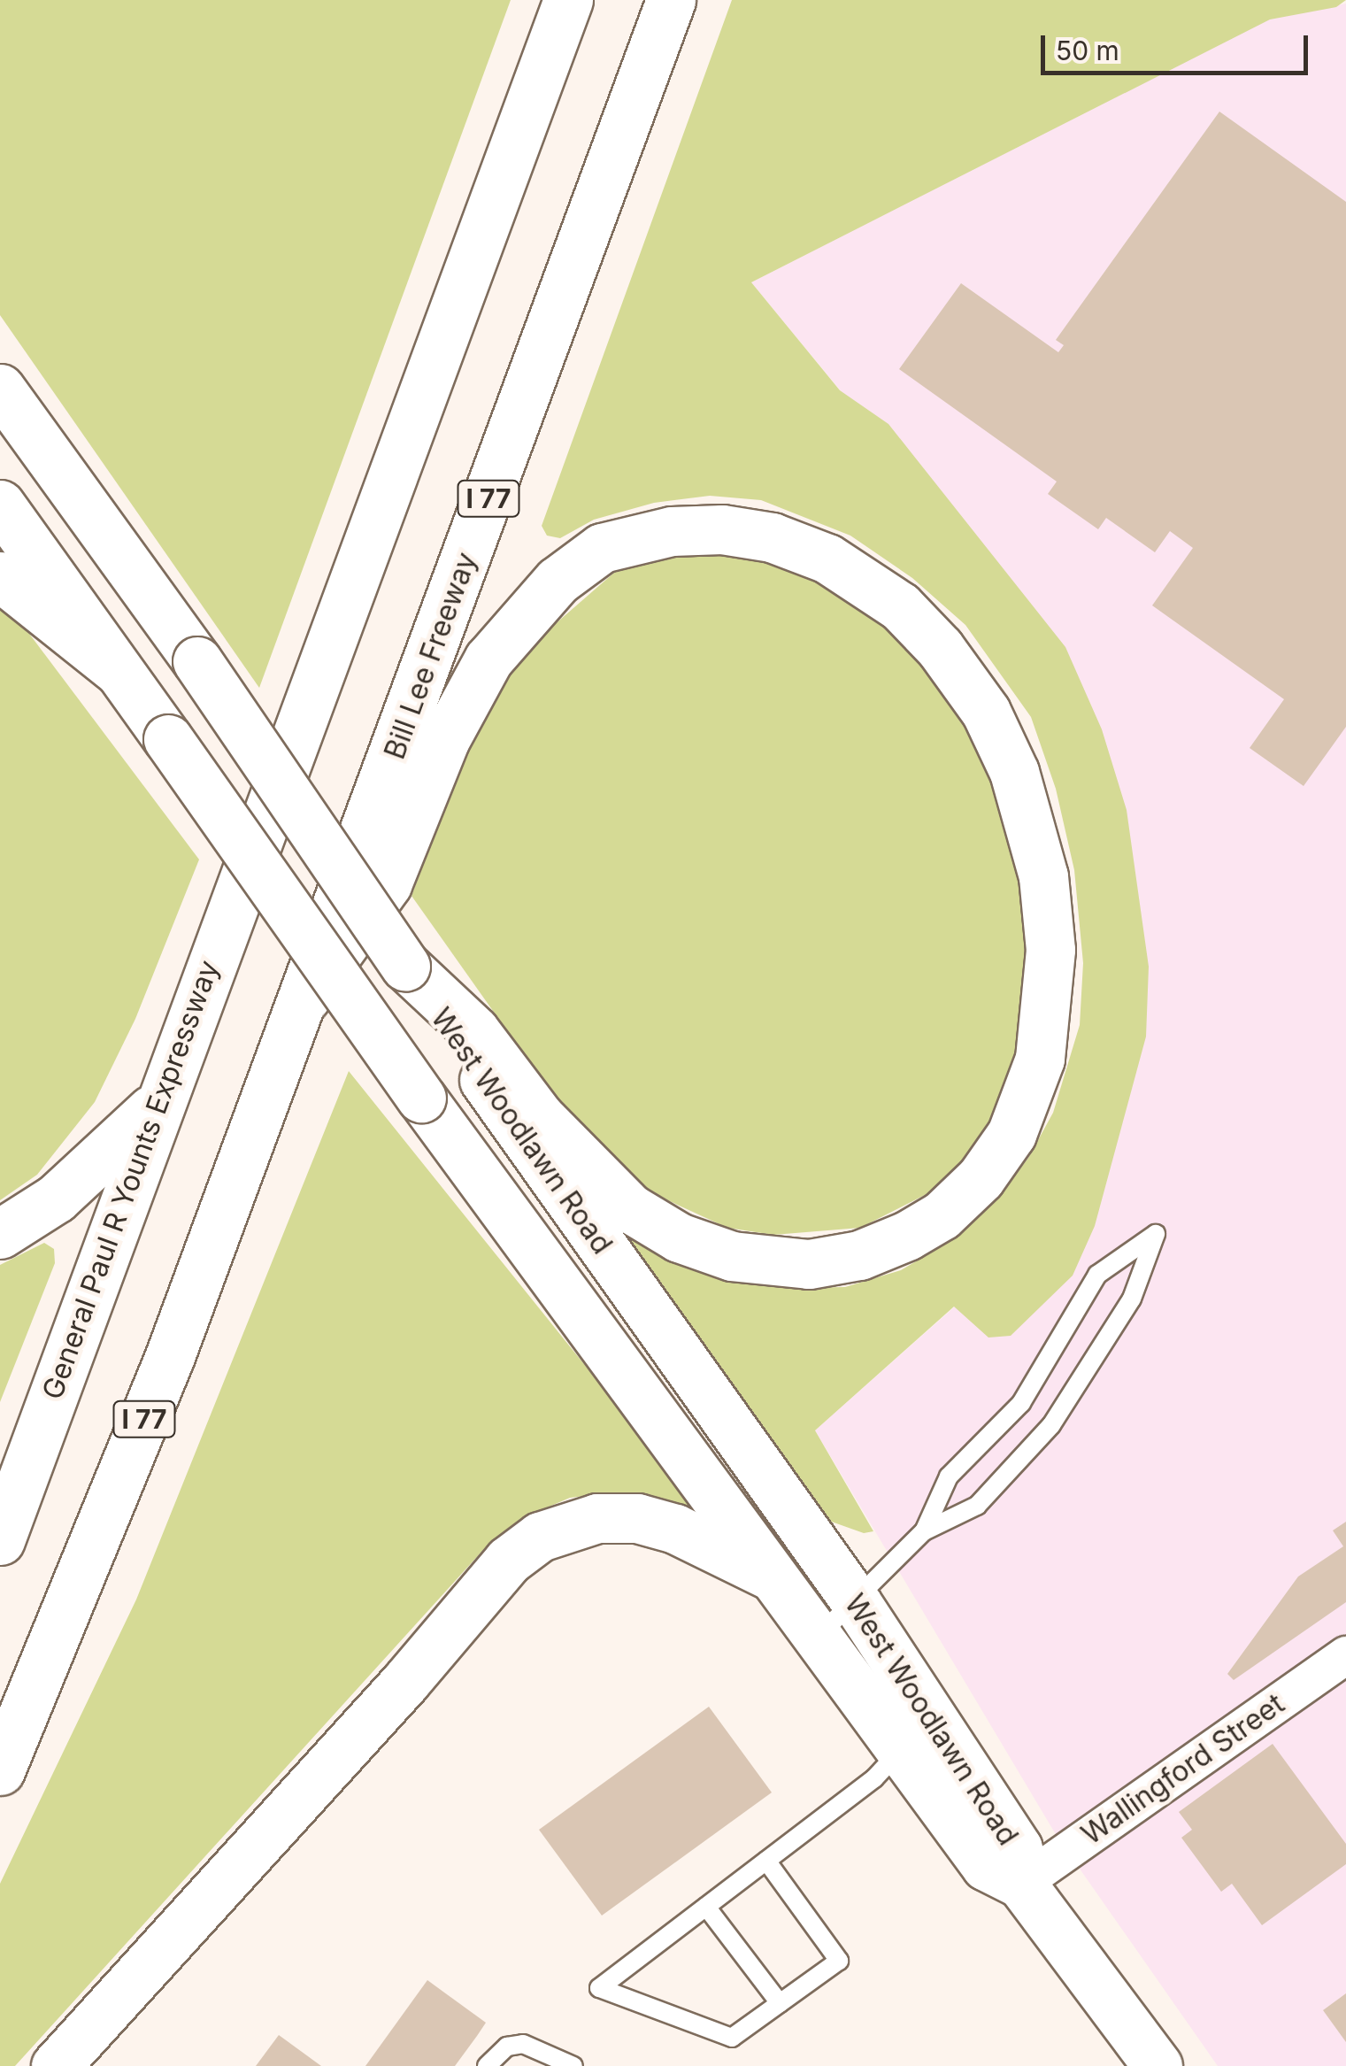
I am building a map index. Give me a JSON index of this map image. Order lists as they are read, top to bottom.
{
  "streets": {
    "main road": [
      "I 77",
      "Bill Lee Freeway",
      "West Woodlawn Road",
      "General Paul R Younts Expressway"
    ],
    "street": ["Wallingford Street"]
  },
  "crossings": [
    ["West Woodlawn Road", "Wallingford Street"]
  ],
  "scale_bar": "50 m"
}
